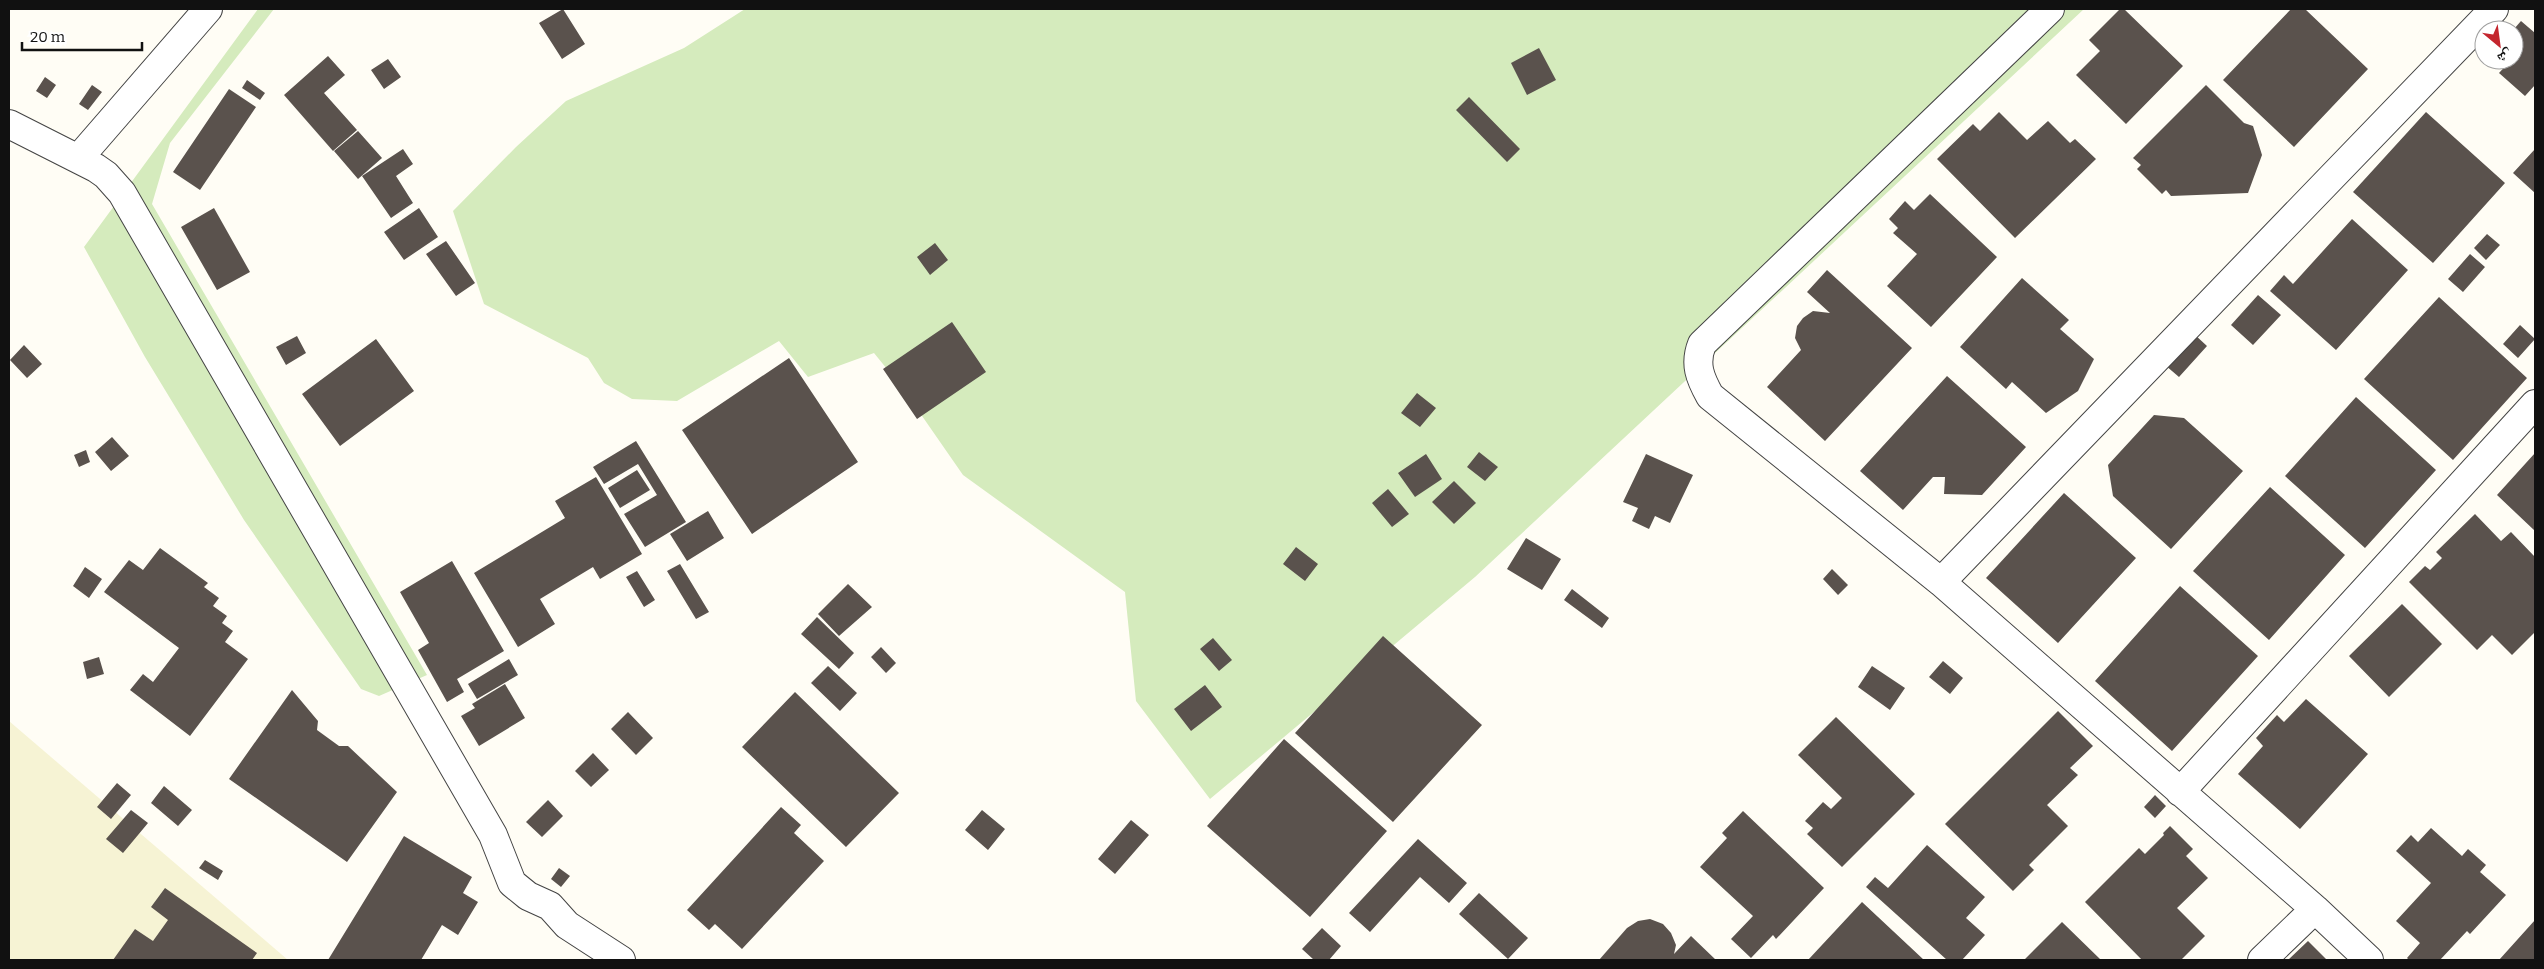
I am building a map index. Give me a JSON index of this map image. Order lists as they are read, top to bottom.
{
  "scale_bar": "20 m",
  "north": "bottom right"
}
